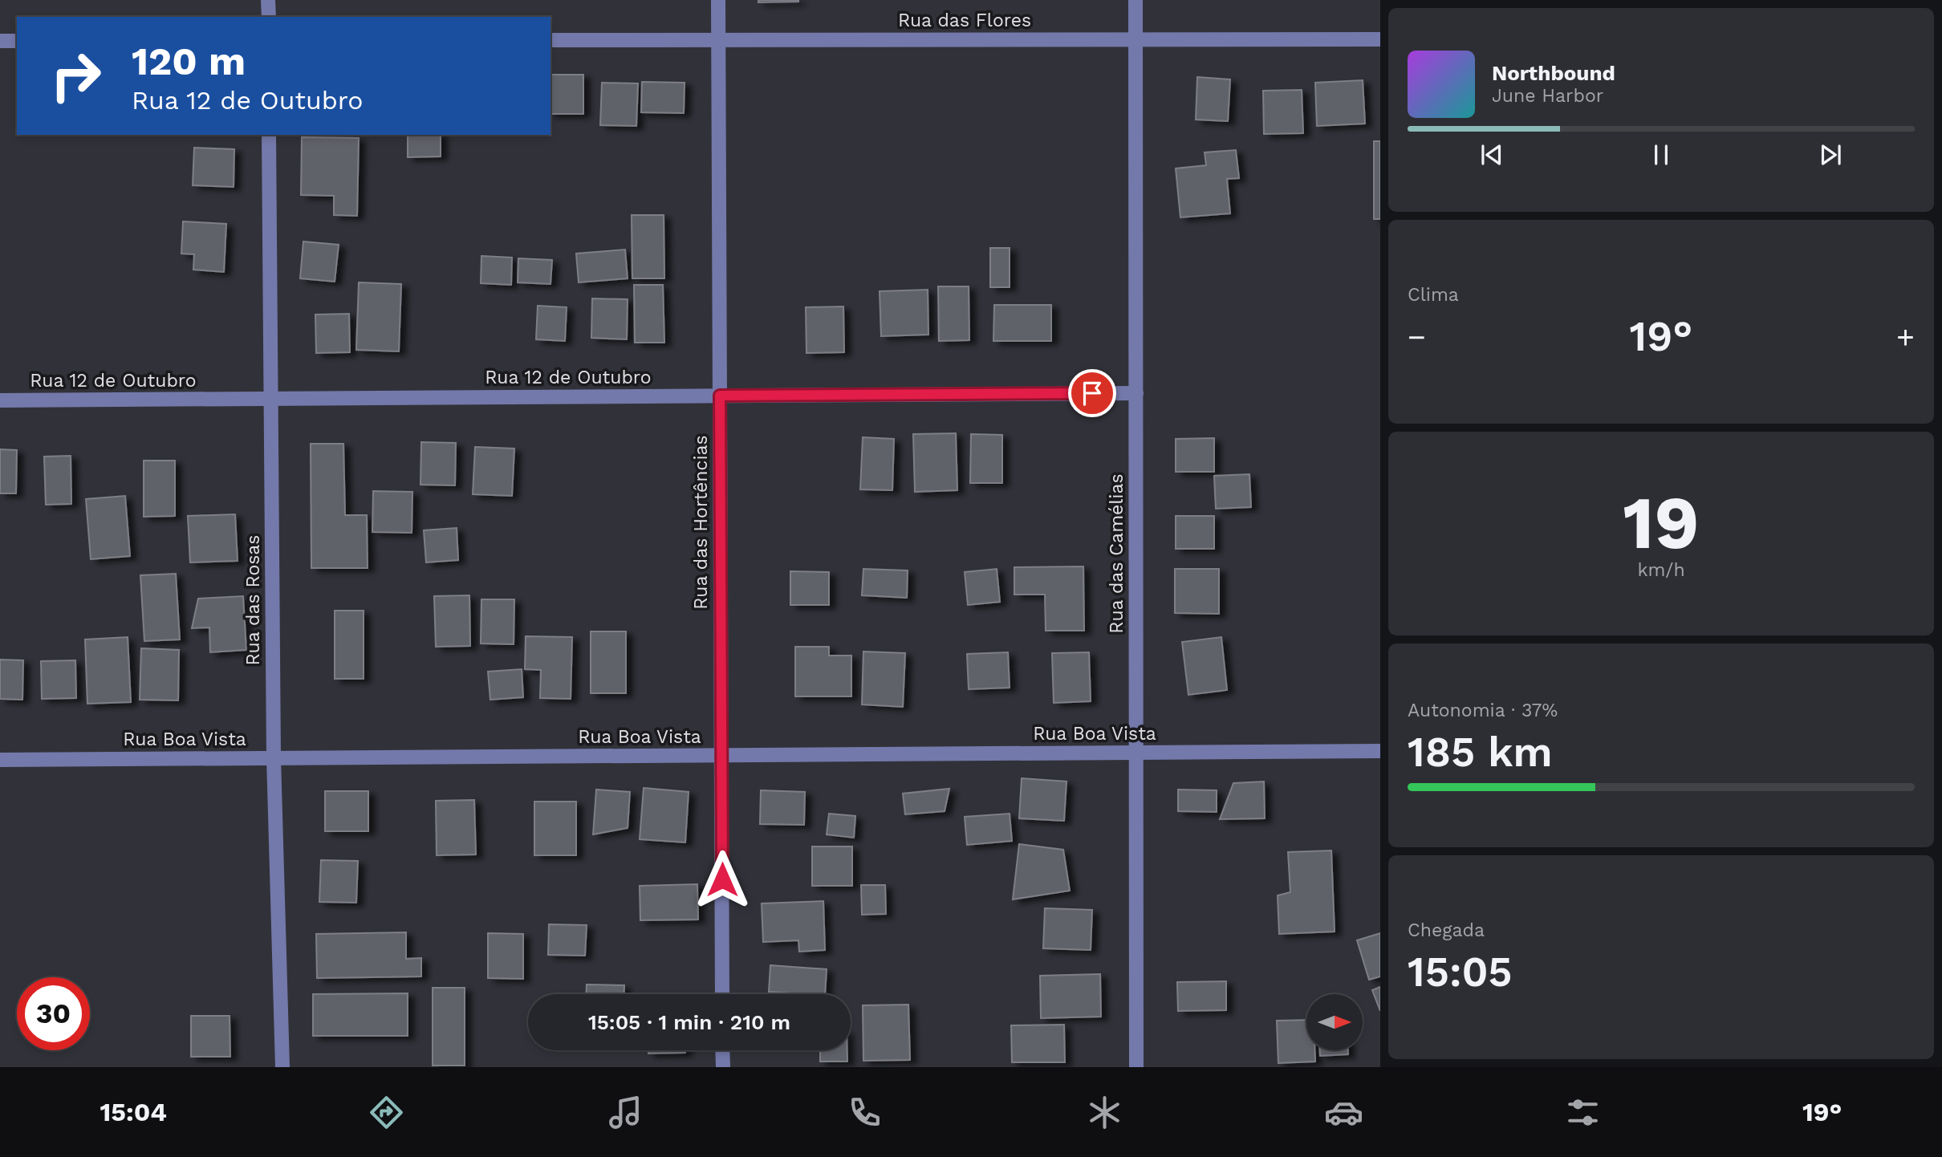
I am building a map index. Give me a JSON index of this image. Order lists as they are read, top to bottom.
{
  "streets": {
    "street": [
      "Rua das Flores",
      "Rua 12 de Outubro",
      "Rua das Hortências",
      "Rua das Camélias",
      "Rua das Rosas",
      "Rua Boa Vista"
    ]
  },
  "crossings": [
    ["Rua das Flores", "Rua das Hortências"],
    ["Rua das Flores", "Rua das Camélias"],
    ["Rua 12 de Outubro", "Rua das Hortências"],
    ["Rua 12 de Outubro", "Rua das Camélias"],
    ["Rua 12 de Outubro", "Rua das Rosas"],
    ["Rua das Hortências", "Rua Boa Vista"],
    ["Rua das Camélias", "Rua Boa Vista"],
    ["Rua das Rosas", "Rua Boa Vista"]
  ],
  "north": "right",
  "page": {
    "turn": ["120 m", "Rua 12 de Outubro"],
    "song": ["Northbound", "June Harbor"],
    "tile": [
      "Clima",
      ["19", "km/h"],
      ["Autonomia · 37%", "185 km"],
      ["Chegada", "15:05"]
    ],
    "heat": ["−", "19°", "+"],
    "limit": "30",
    "trip": "15:05 · 1 min · 210 m",
    "tabs": ["15:04", "19°"]
  }
}
